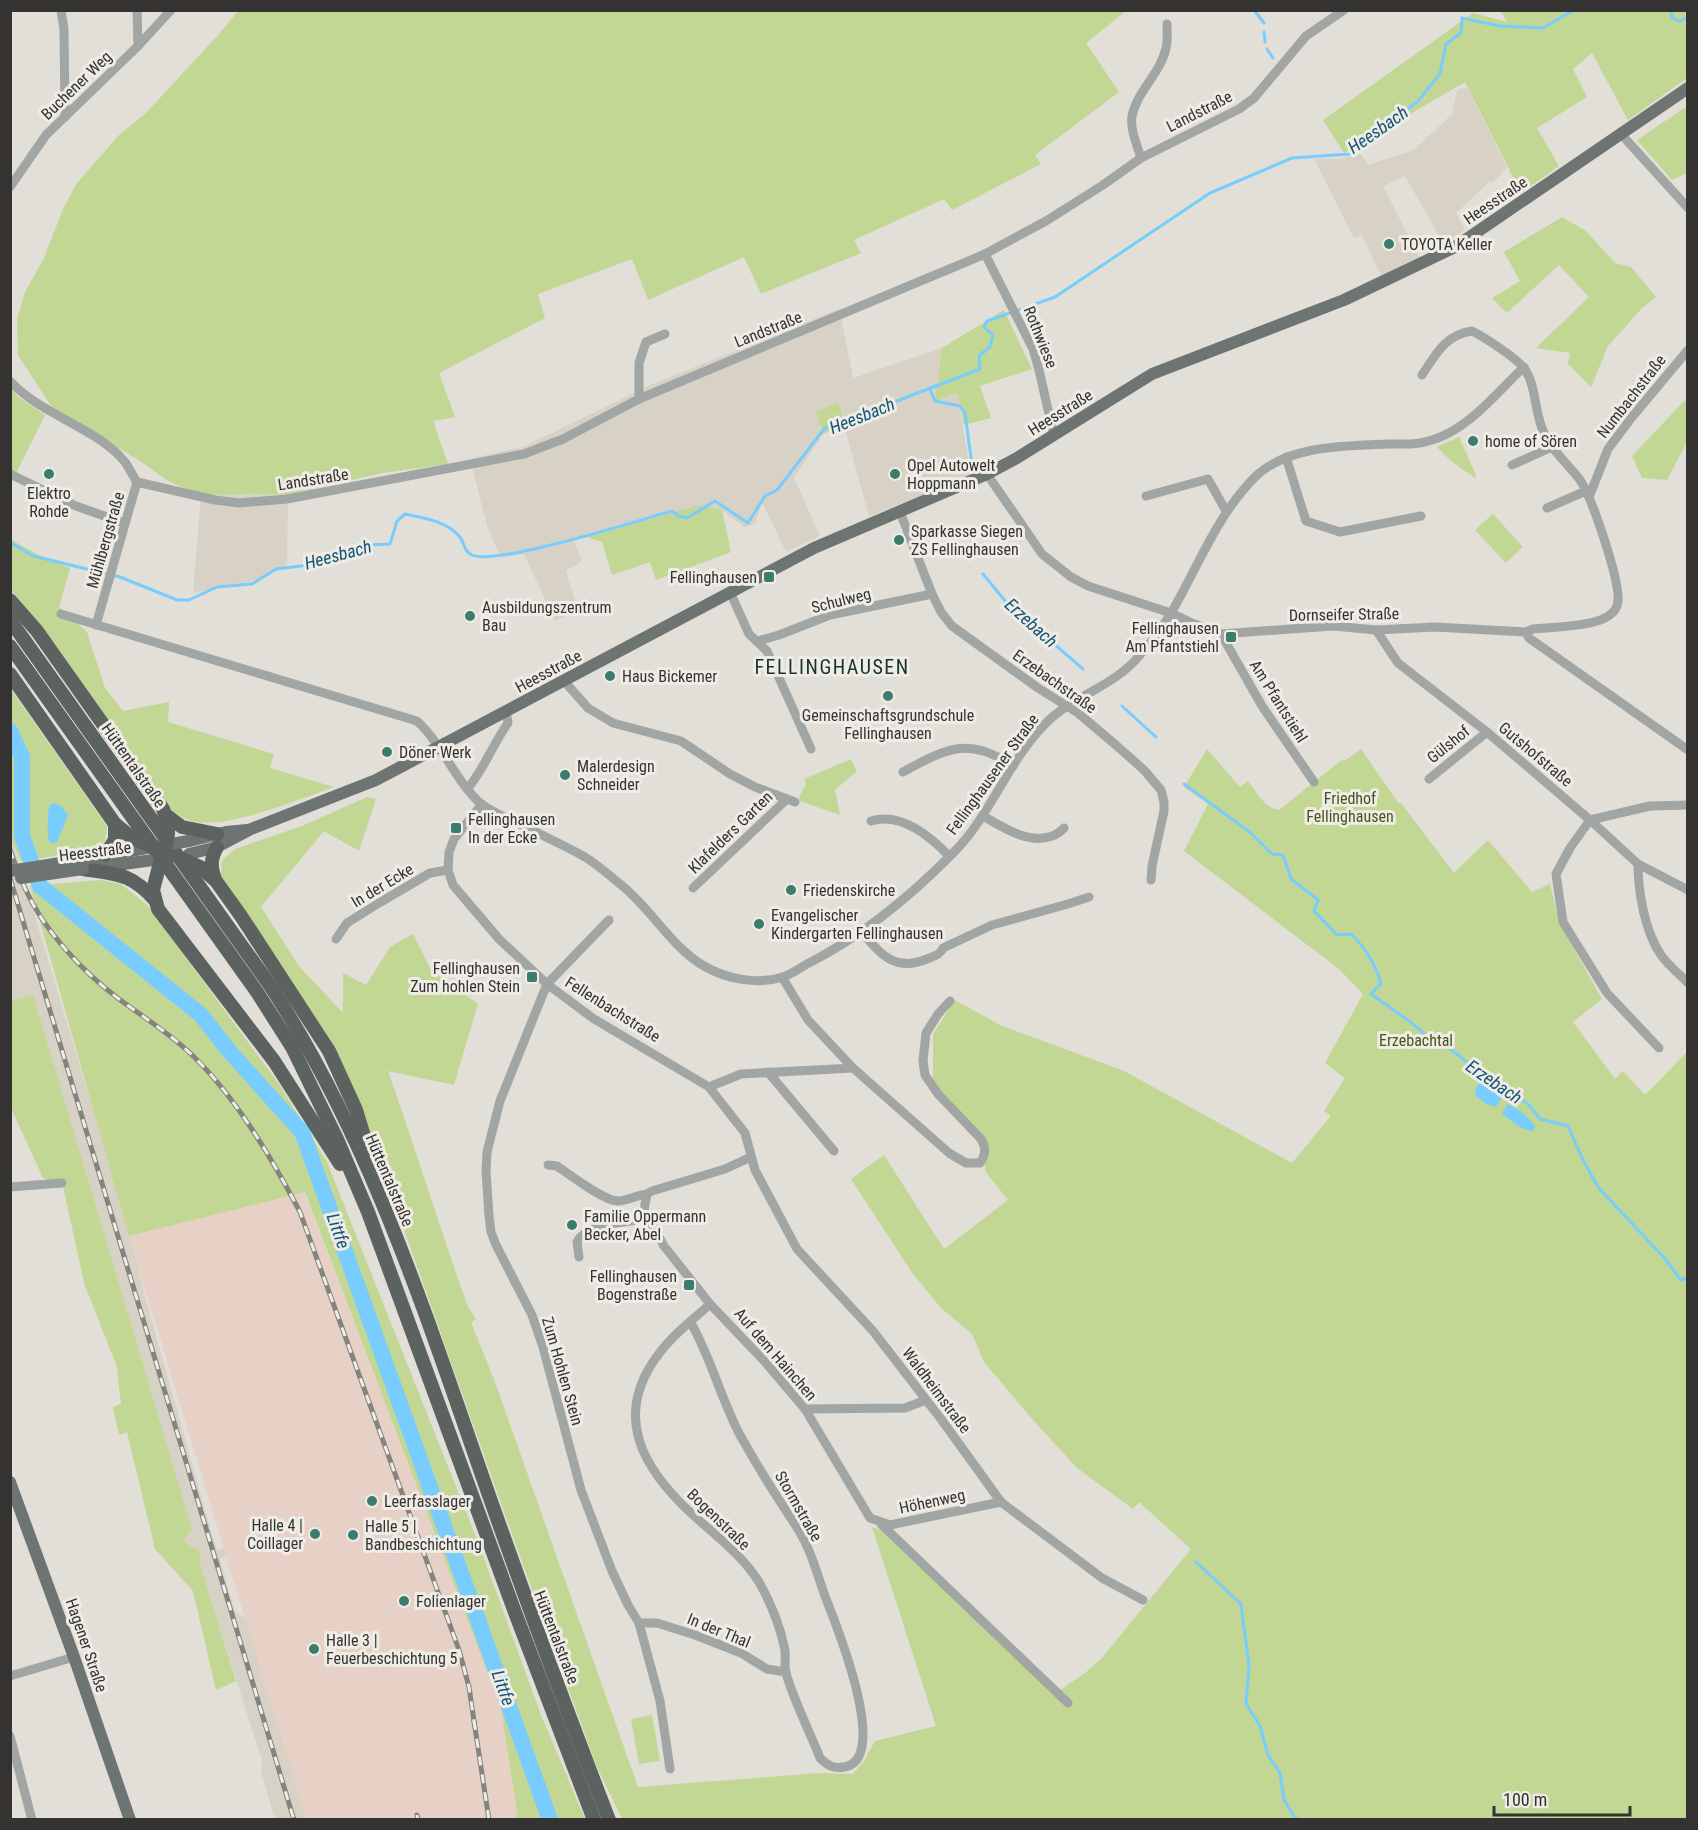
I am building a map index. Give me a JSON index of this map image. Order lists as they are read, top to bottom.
{
  "streets": {
    "highway": ["Hüttentalstraße"],
    "main road": ["Heesstraße", "Hagener Straße"],
    "street": [
      "Buchener Weg",
      "Landstraße",
      "Rothwiese",
      "Numbachstraße",
      "Mühlbergstraße",
      "Schulweg",
      "Dornseifer Straße",
      "Erzebachstraße",
      "Am Pfantstiehl",
      "Gülshof",
      "Gutshofstraße",
      "Fellinghausener Straße",
      "Klafelders Garten",
      "In der Ecke",
      "Fellenbachstraße",
      "Auf dem Hainchen",
      "Zum Hohlen Stein",
      "Waldheimstraße",
      "Höhenweg",
      "Stormstraße",
      "Bogenstraße",
      "In der Thal"
    ]
  },
  "crossings": [
    ["Landstraße", "Rothwiese"],
    ["Landstraße", "Mühlbergstraße"],
    ["Heesstraße", "Rothwiese"],
    ["Heesstraße", "Dornseifer Straße"],
    ["Heesstraße", "Erzebachstraße"],
    ["Heesstraße", "Fellinghausener Straße"],
    ["Heesstraße", "Klafelders Garten"],
    ["Numbachstraße", "Dornseifer Straße"],
    ["Schulweg", "Erzebachstraße"],
    ["Dornseifer Straße", "Am Pfantstiehl"],
    ["Dornseifer Straße", "Gutshofstraße"],
    ["Dornseifer Straße", "Fellinghausener Straße"],
    ["Erzebachstraße", "Fellinghausener Straße"],
    ["Gülshof", "Gutshofstraße"],
    ["In der Ecke", "Fellenbachstraße"],
    ["Fellenbachstraße", "Zum Hohlen Stein"],
    ["Auf dem Hainchen", "Höhenweg"],
    ["Auf dem Hainchen", "Bogenstraße"],
    ["Zum Hohlen Stein", "In der Thal"],
    ["Waldheimstraße", "Höhenweg"],
    ["Stormstraße", "Bogenstraße"],
    ["Bogenstraße", "In der Thal"]
  ],
  "districts": ["FELLINGHAUSEN"],
  "water": ["Heesbach", "Erzebach", "Littfe"],
  "parks": ["Friedhof Fellinghausen", "Erzebachtal"],
  "places": {
    "other": [
      "TOYOTA Keller",
      "home of Sören",
      "Elektro Rohde",
      "Opel Autowelt Hoppmann",
      "Sparkasse Siegen ZS Fellinghausen",
      "Ausbildungszentrum Bau",
      "Haus Bickemer",
      "Gemeinschaftsgrundschule Fellinghausen",
      "Döner Werk",
      "Malerdesign Schneider",
      "Friedenskirche",
      "Evangelischer Kindergarten Fellinghausen",
      "Familie Oppermann Becker, Abel",
      "Leerfasslager",
      "Halle 4 | Coillager",
      "Halle 5 | Bandbeschichtung",
      "Folienlager",
      "Halle 3 | Feuerbeschichtung 5"
    ],
    "transit": [
      "Fellinghausen",
      "Fellinghausen Am Pfantstiehl",
      "Fellinghausen In der Ecke",
      "Fellinghausen Zum hohlen Stein",
      "Fellinghausen Bogenstraße"
    ]
  },
  "scale_bar": "100 m"
}
